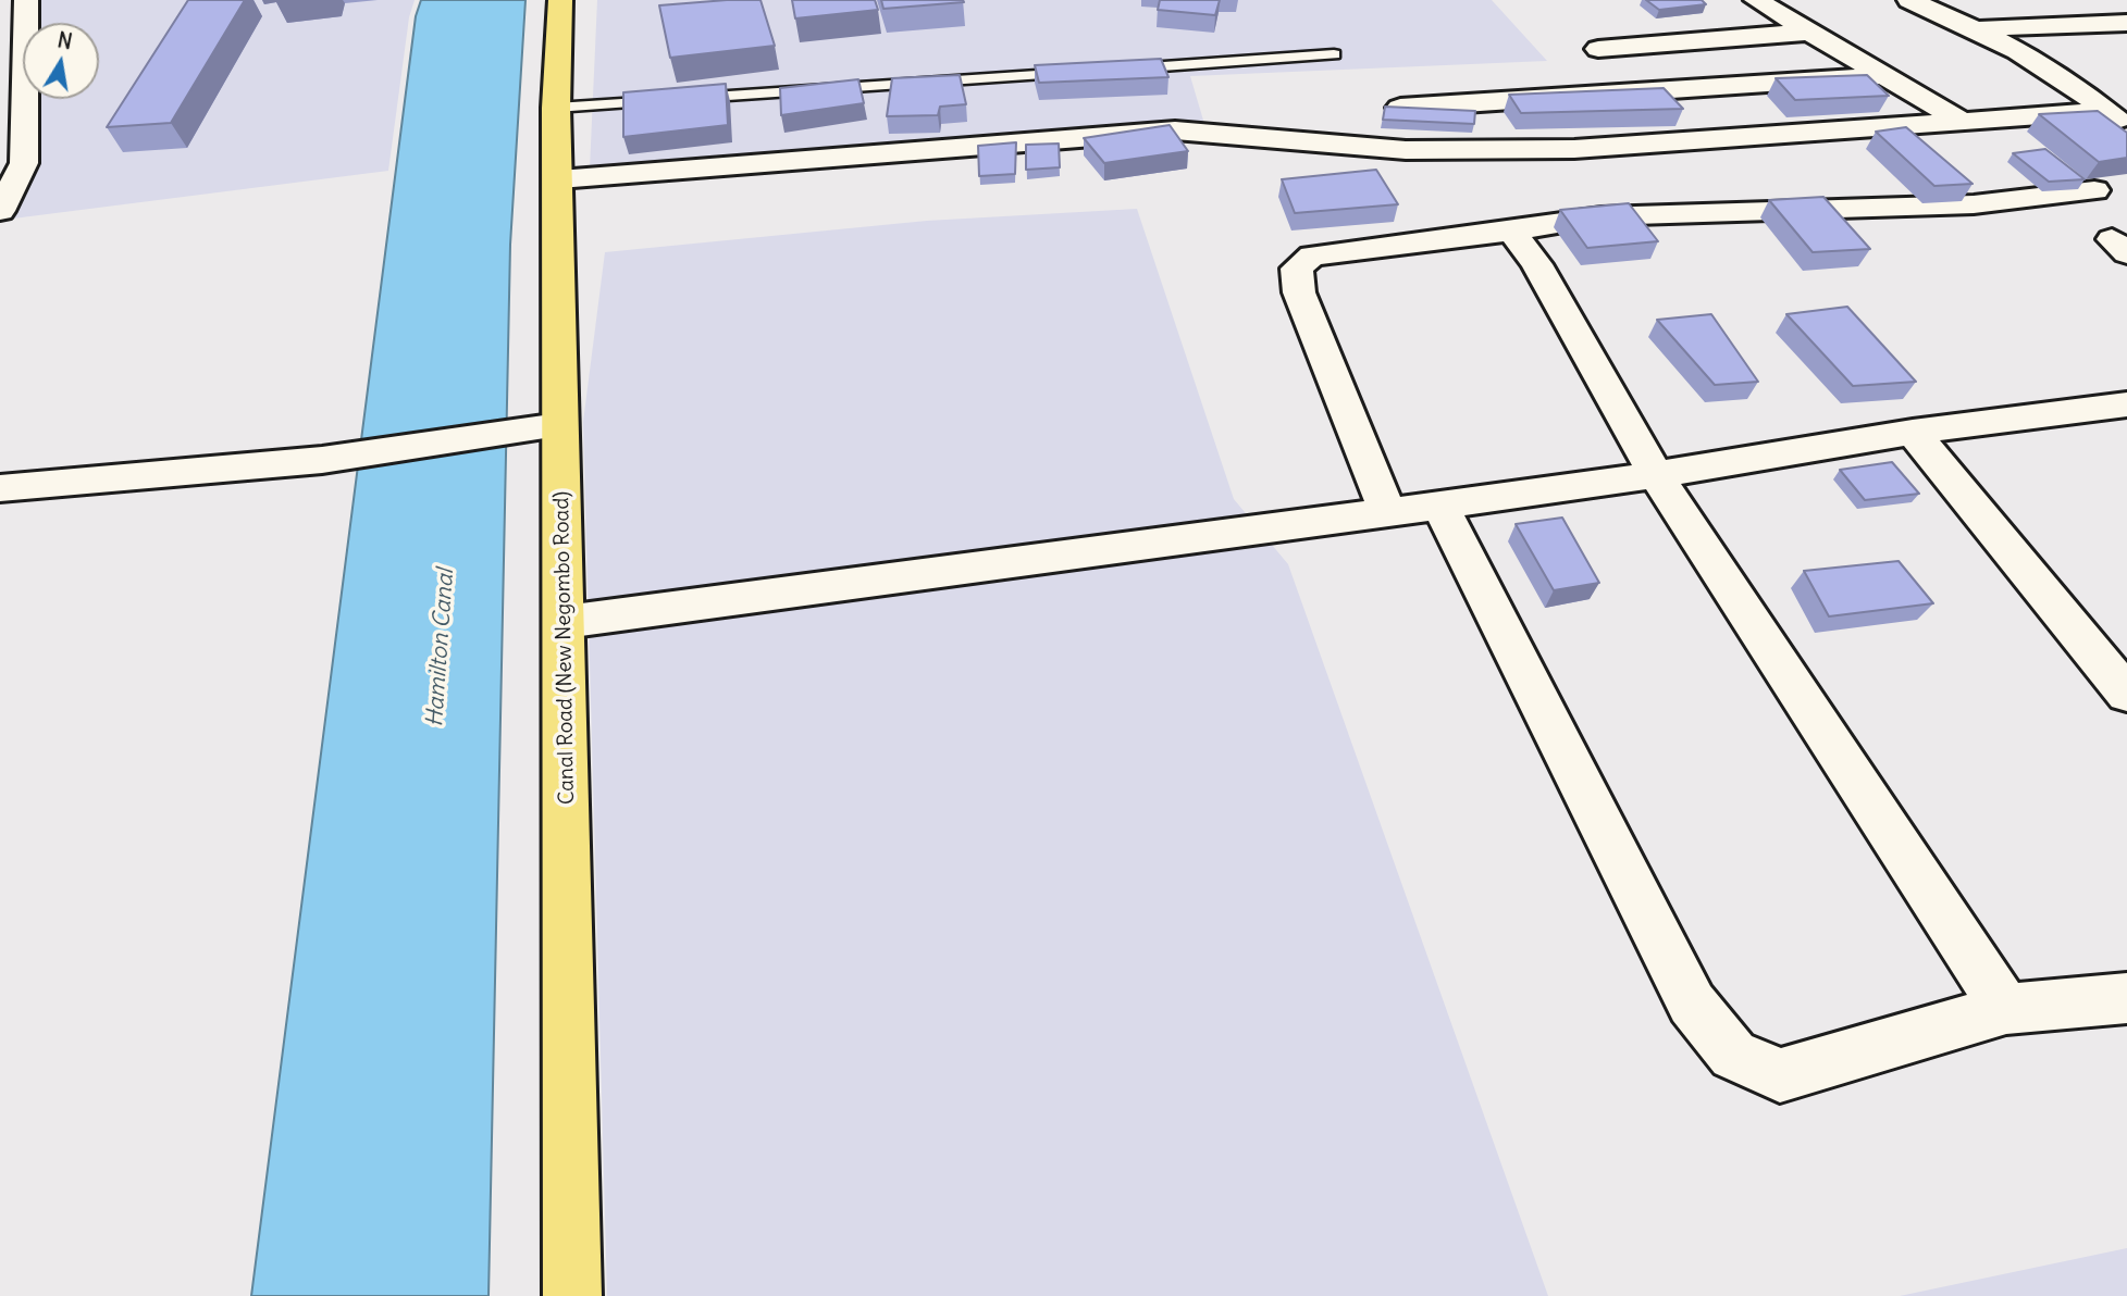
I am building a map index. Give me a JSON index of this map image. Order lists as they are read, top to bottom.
{
  "streets": {
    "main road": ["Canal Road (New Negombo Road)"]
  },
  "water": ["Hamilton Canal"],
  "north": "top"
}
